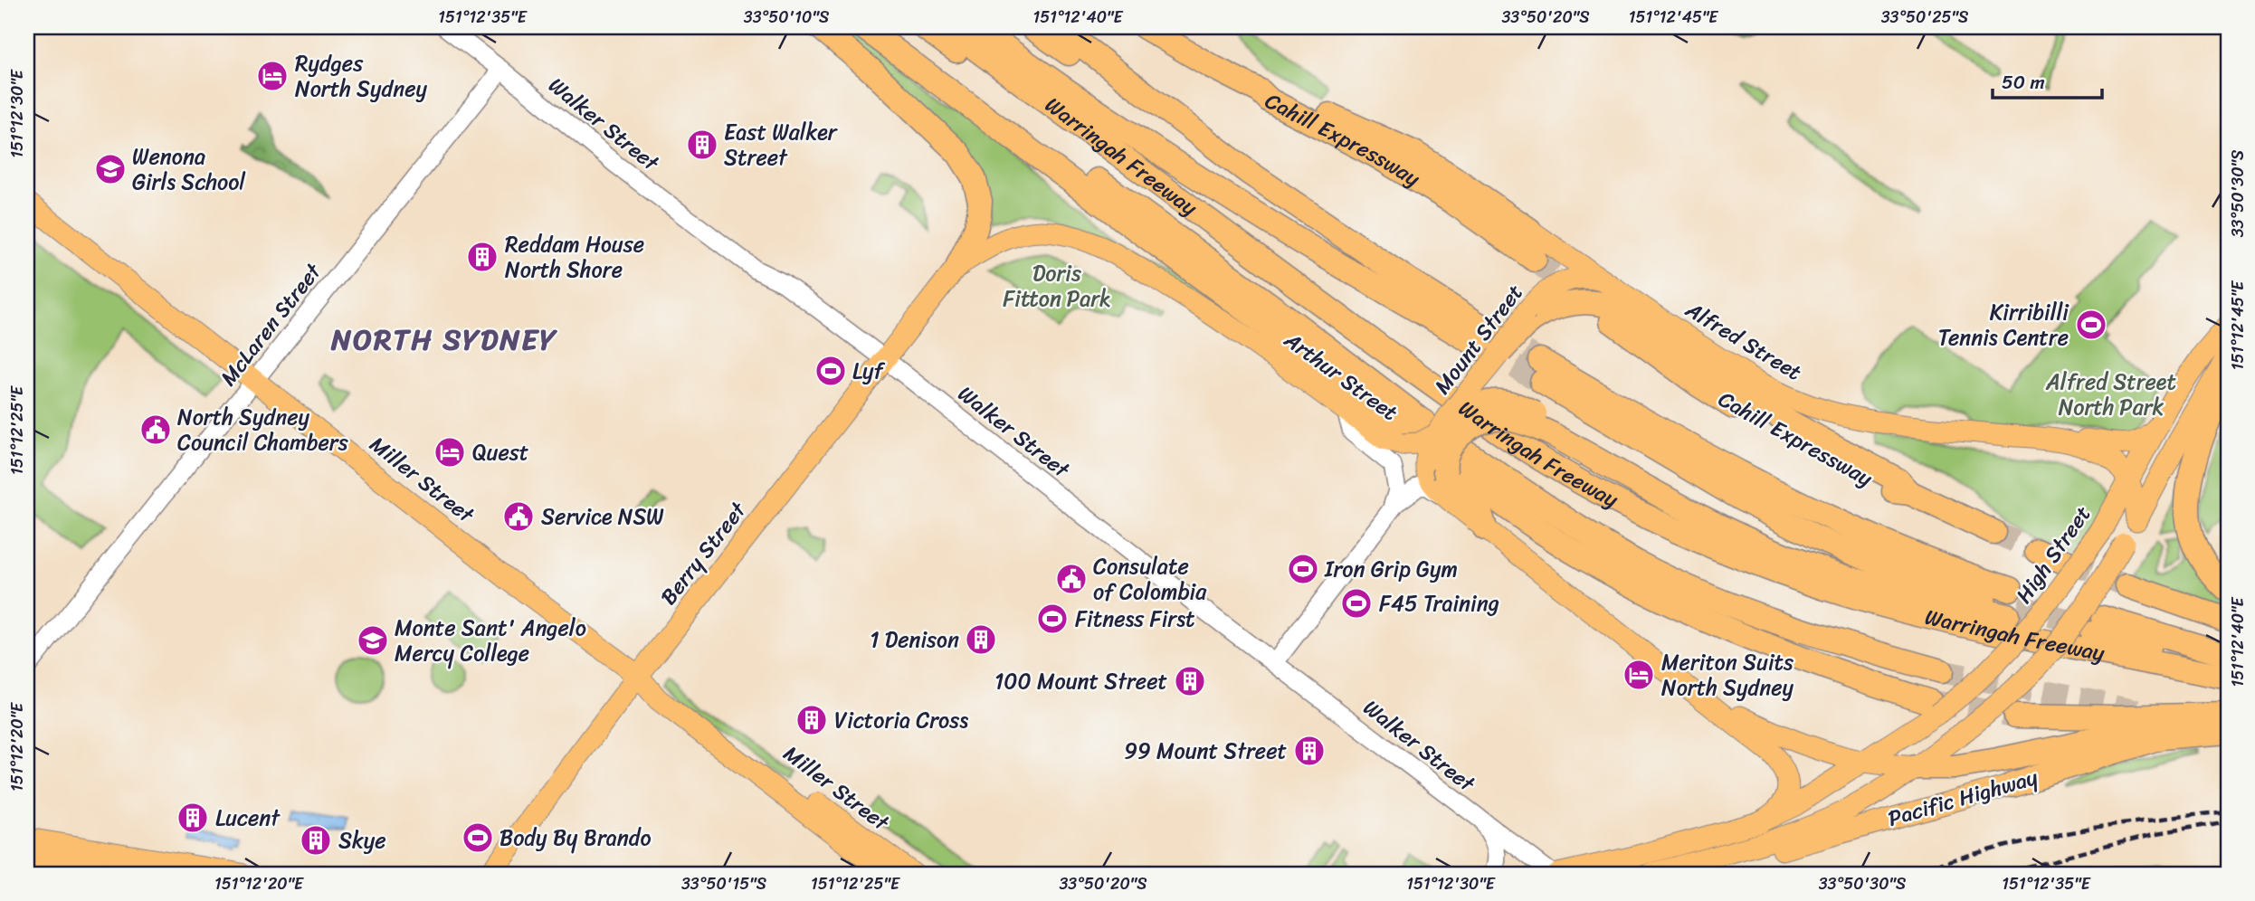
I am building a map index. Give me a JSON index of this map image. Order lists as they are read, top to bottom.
{
  "streets": {
    "highway": ["Cahill Expressway", "Warringah Freeway", "Pacific Highway"],
    "main road": [
      "Mount Street",
      "Alfred Street",
      "Arthur Street",
      "Miller Street",
      "Berry Street",
      "High Street"
    ],
    "street": ["Walker Street", "McLaren Street"]
  },
  "crossings": [
    ["Walker Street", "McLaren Street"],
    ["Walker Street", "Berry Street"],
    ["Warringah Freeway", "Mount Street"],
    ["Warringah Freeway", "Arthur Street"],
    ["McLaren Street", "Miller Street"],
    ["Mount Street", "Alfred Street"],
    ["Mount Street", "Arthur Street"],
    ["Arthur Street", "Berry Street"],
    ["Miller Street", "Berry Street"]
  ],
  "districts": ["NORTH SYDNEY"],
  "parks": ["Doris Fitton Park", "Alfred Street North Park"],
  "places": {
    "hotel": ["Rydges North Sydney", "Quest", "Meriton Suits North Sydney"],
    "building": [
      "East Walker Street",
      "Reddam House North Shore",
      "1 Denison",
      "100 Mount Street",
      "Victoria Cross",
      "99 Mount Street",
      "Lucent",
      "Skye"
    ],
    "school or university": ["Wenona Girls School", "Monte Sant' Angelo Mercy College"],
    "sports": [
      "Kirribilli Tennis Centre",
      "Lyf",
      "Iron Grip Gym",
      "F45 Training",
      "Fitness First",
      "Body By Brando"
    ],
    "public building": ["North Sydney Council Chambers", "Service NSW", "Consulate of Colombia"]
  },
  "scale_bar": "50 m",
  "coordinates": [
    "151°12'35\"E",
    "33°50'10\"S",
    "151°12'40\"E",
    "33°50'20\"S",
    "151°12'45\"E",
    "33°50'25\"S",
    "151°12'30\"E",
    "33°50'30\"S",
    "151°12'25\"E",
    "151°12'20\"E",
    "33°50'15\"S"
  ]
}
